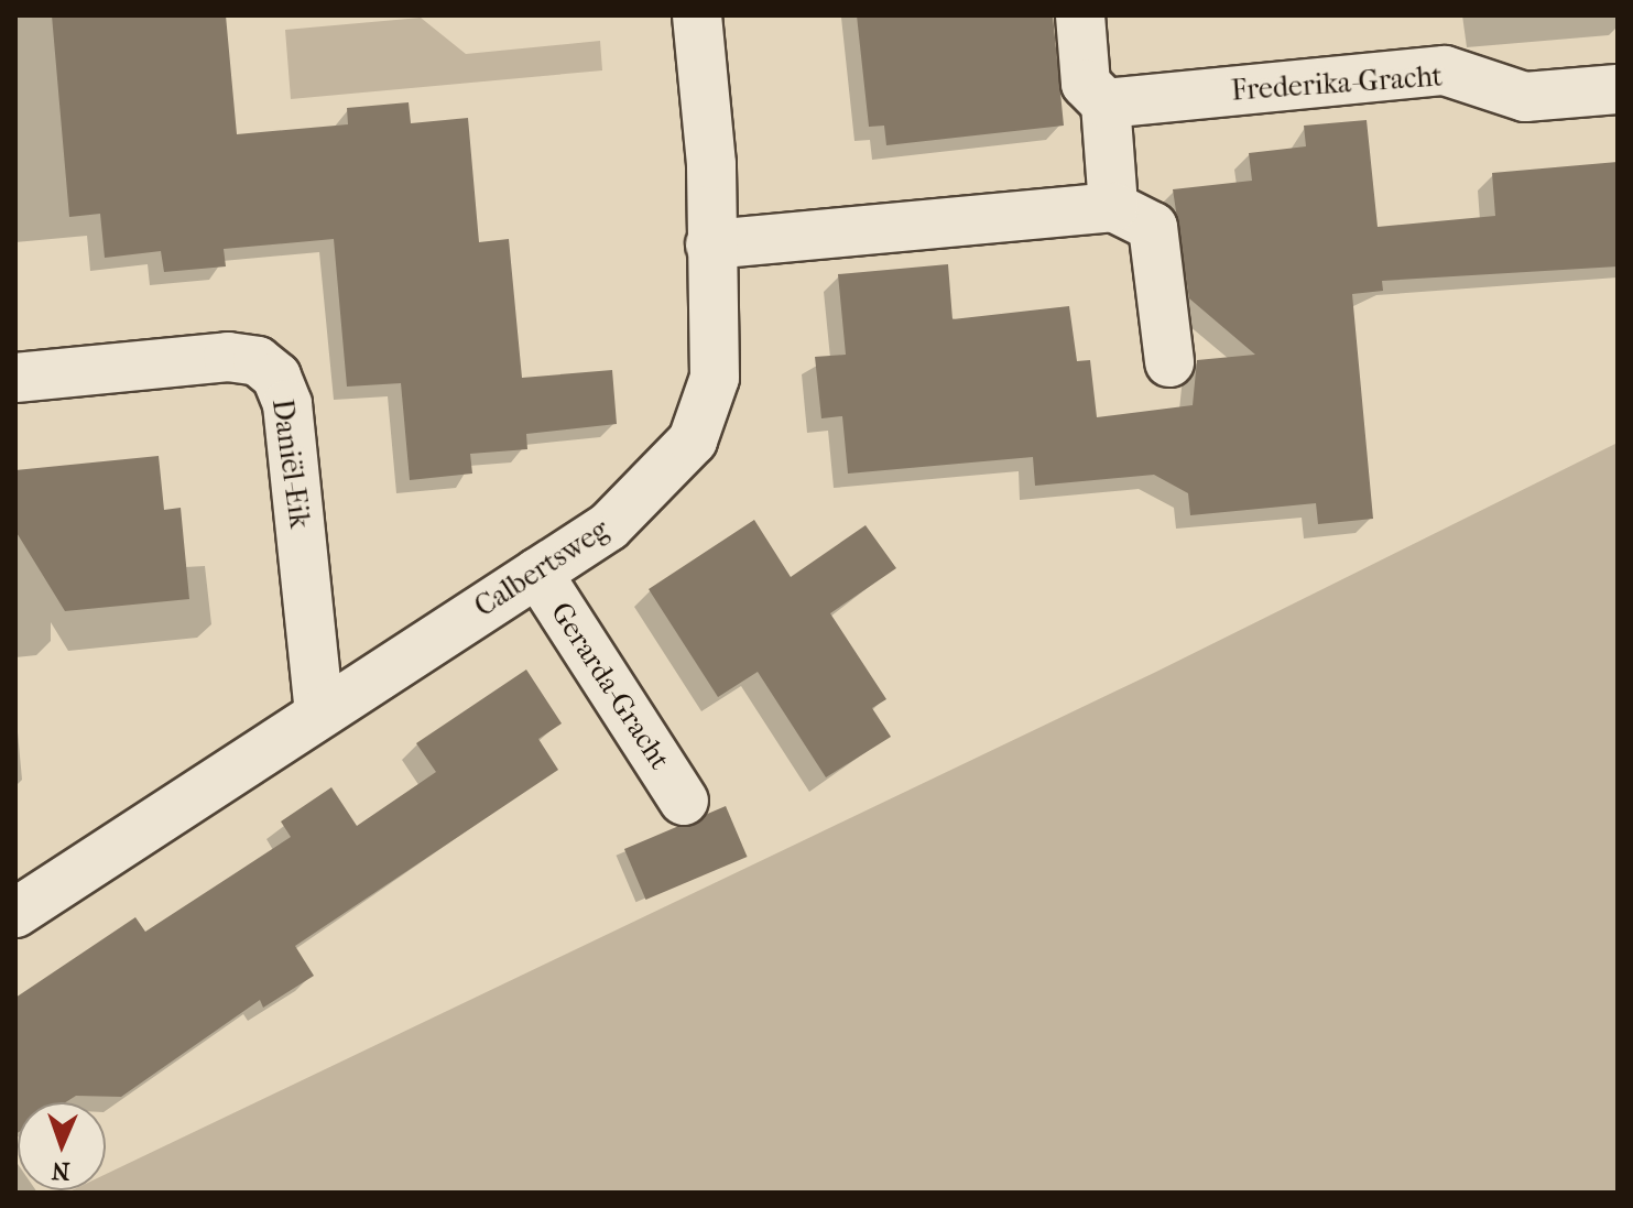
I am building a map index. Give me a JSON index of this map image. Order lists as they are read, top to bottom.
{
  "streets": {
    "street": [
      "Frederika-Gracht",
      "Daniël-Eik",
      "Calbertsweg",
      "Gerarda-Gracht"
    ]
  },
  "crossings": [
    ["Daniël-Eik", "Calbertsweg"],
    ["Calbertsweg", "Gerarda-Gracht"]
  ],
  "north": "bottom"
}
